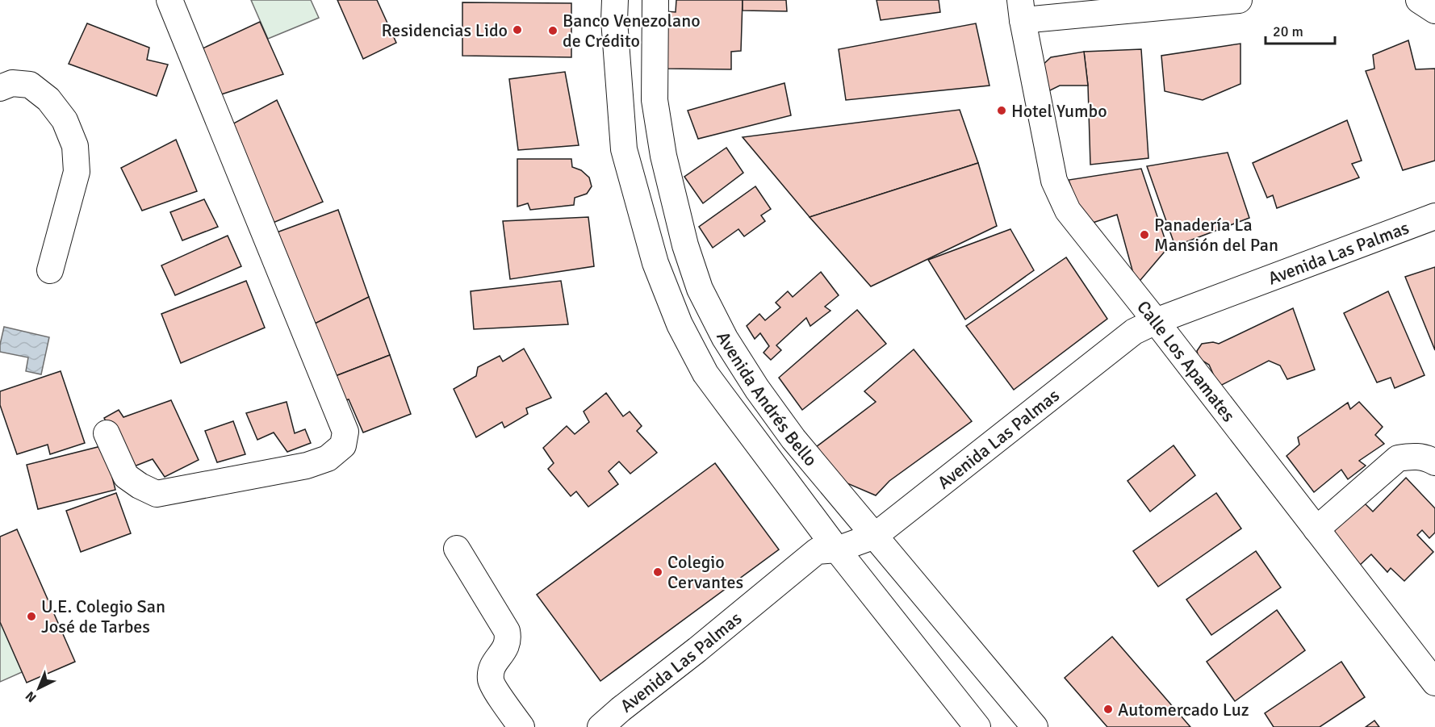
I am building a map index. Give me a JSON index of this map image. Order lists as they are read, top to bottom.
{
  "streets": {
    "street": ["Avenida Las Palmas", "Calle Los Apamates", "Avenida Andrés Bello"]
  },
  "crossings": [
    ["Avenida Las Palmas", "Calle Los Apamates"],
    ["Avenida Las Palmas", "Avenida Andrés Bello"]
  ],
  "places": [
    "Residencias Lido",
    "Banco Venezolano de Crédito",
    "Hotel Yumbo",
    "Panadería La Mansión del Pan",
    "Colegio Cervantes",
    "U.E. Colegio San José de Tarbes",
    "Automercado Luz"
  ],
  "scale_bar": "20 m",
  "north": "bottom left"
}
